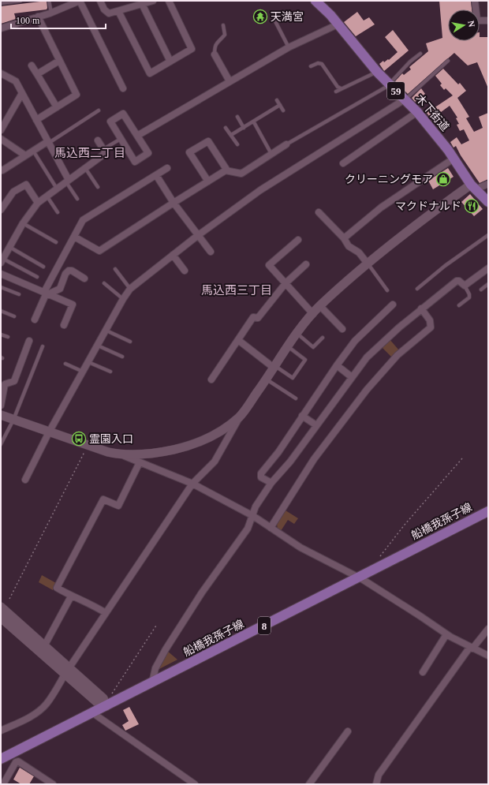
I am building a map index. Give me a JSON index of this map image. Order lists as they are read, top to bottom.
{
  "streets": {
    "main road": [
      "59",
      "木下街道",
      "船橋我孫子線",
      "8"
    ]
  },
  "districts": ["馬込西二丁目", "馬込西三丁目"],
  "places": {
    "temple": ["天満宮"],
    "shop": ["クリーニングモア"],
    "restaurant": ["マクドナルド"],
    "bus stop": ["霊園入口"]
  },
  "scale_bar": "100 m",
  "north": "right"
}
